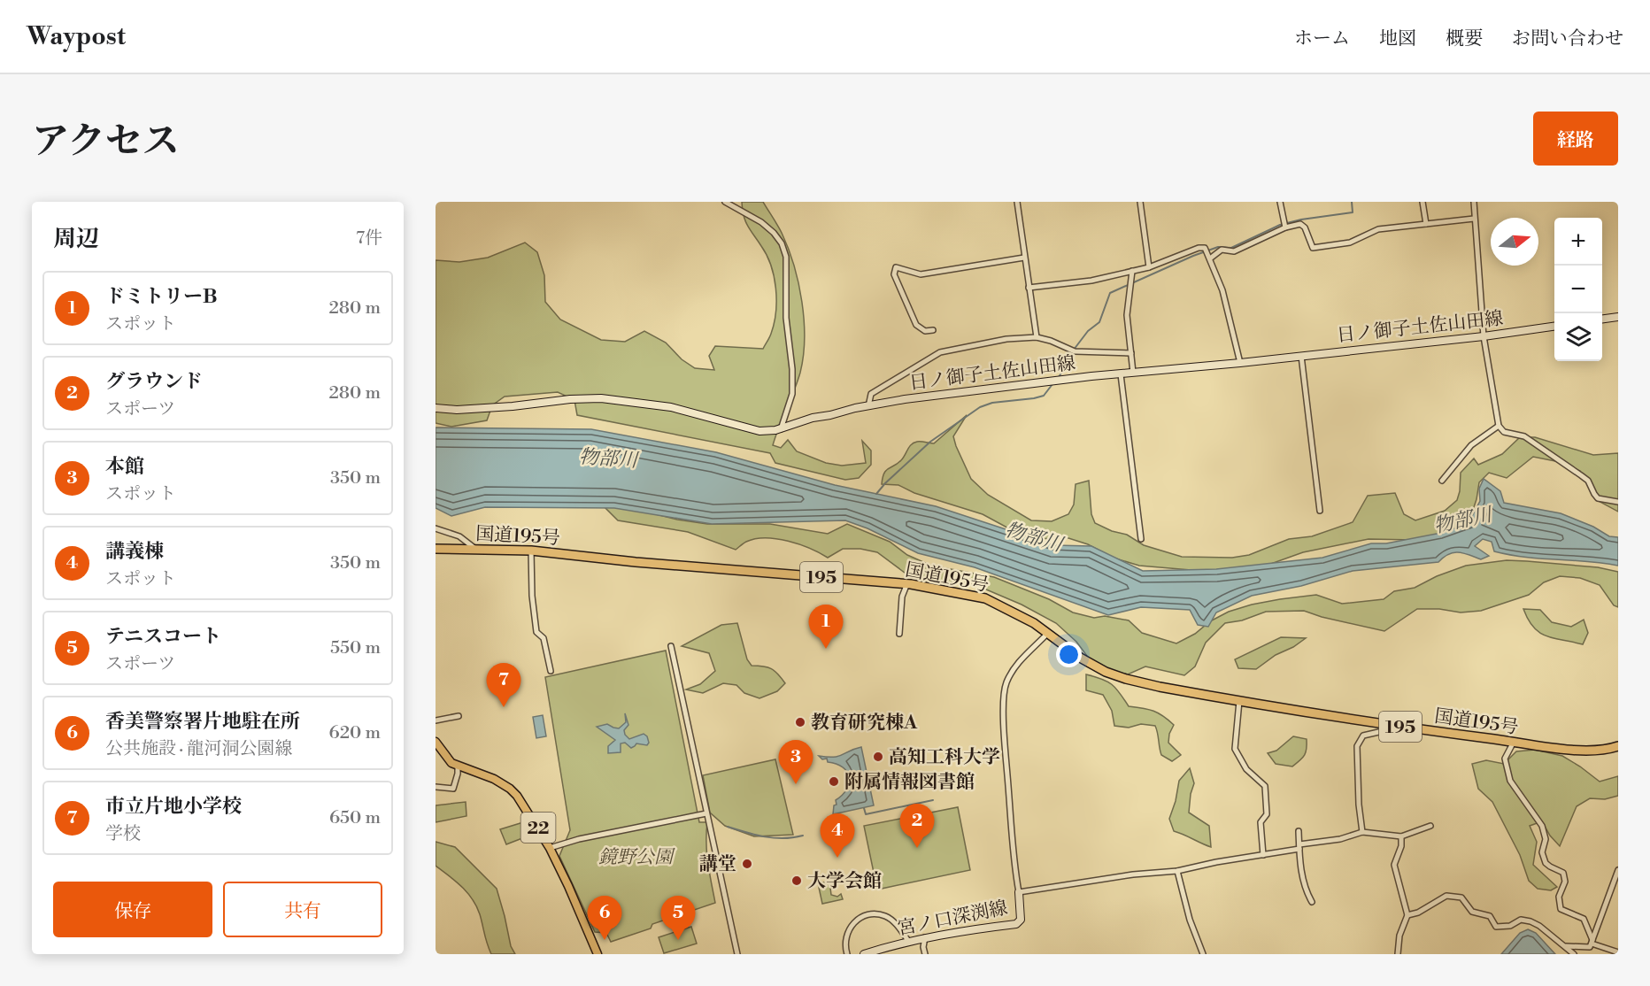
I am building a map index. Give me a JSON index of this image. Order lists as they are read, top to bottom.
{
  "streets": {
    "highway": ["国道195号", "195"],
    "main road": ["日ノ御子土佐山田線", "22", "宮ノ口深渕線"]
  },
  "water": ["物部川"],
  "parks": ["鏡野公園"],
  "places": [
    "教育研究棟A",
    "高知工科大学",
    "附属情報図書館",
    "講堂",
    "大学会館"
  ],
  "north": "right",
  "page": {
    "header": "Waypost",
    "nav": [
      "ホーム",
      "地図",
      "概要",
      "お問い合わせ"
    ],
    "title": "アクセス",
    "buttons": [
      "経路",
      ["保存", "共有"]
    ],
    "heading": ["周辺", "7件"],
    "map_buttons": ["+", "−"],
    "list": [
      {
        "mark": "1",
        "name": "ドミトリーB",
        "note": "スポット",
        "value": "280 m"
      },
      {
        "mark": "2",
        "name": "グラウンド",
        "note": "スポーツ",
        "value": "280 m"
      },
      {
        "mark": "3",
        "name": "本館",
        "note": "スポット",
        "value": "350 m"
      },
      {
        "mark": "4",
        "name": "講義棟",
        "note": "スポット",
        "value": "350 m"
      },
      {
        "mark": "5",
        "name": "テニスコート",
        "note": "スポーツ",
        "value": "550 m"
      },
      {
        "mark": "6",
        "name": "香美警察署片地駐在所",
        "note": "公共施設 · 龍河洞公園線",
        "value": "620 m"
      },
      {
        "mark": "7",
        "name": "市立片地小学校",
        "note": "学校",
        "value": "650 m"
      }
    ],
    "pins": [
      "1",
      "7",
      "3",
      "2",
      "4",
      "5",
      "6"
    ]
  }
}
